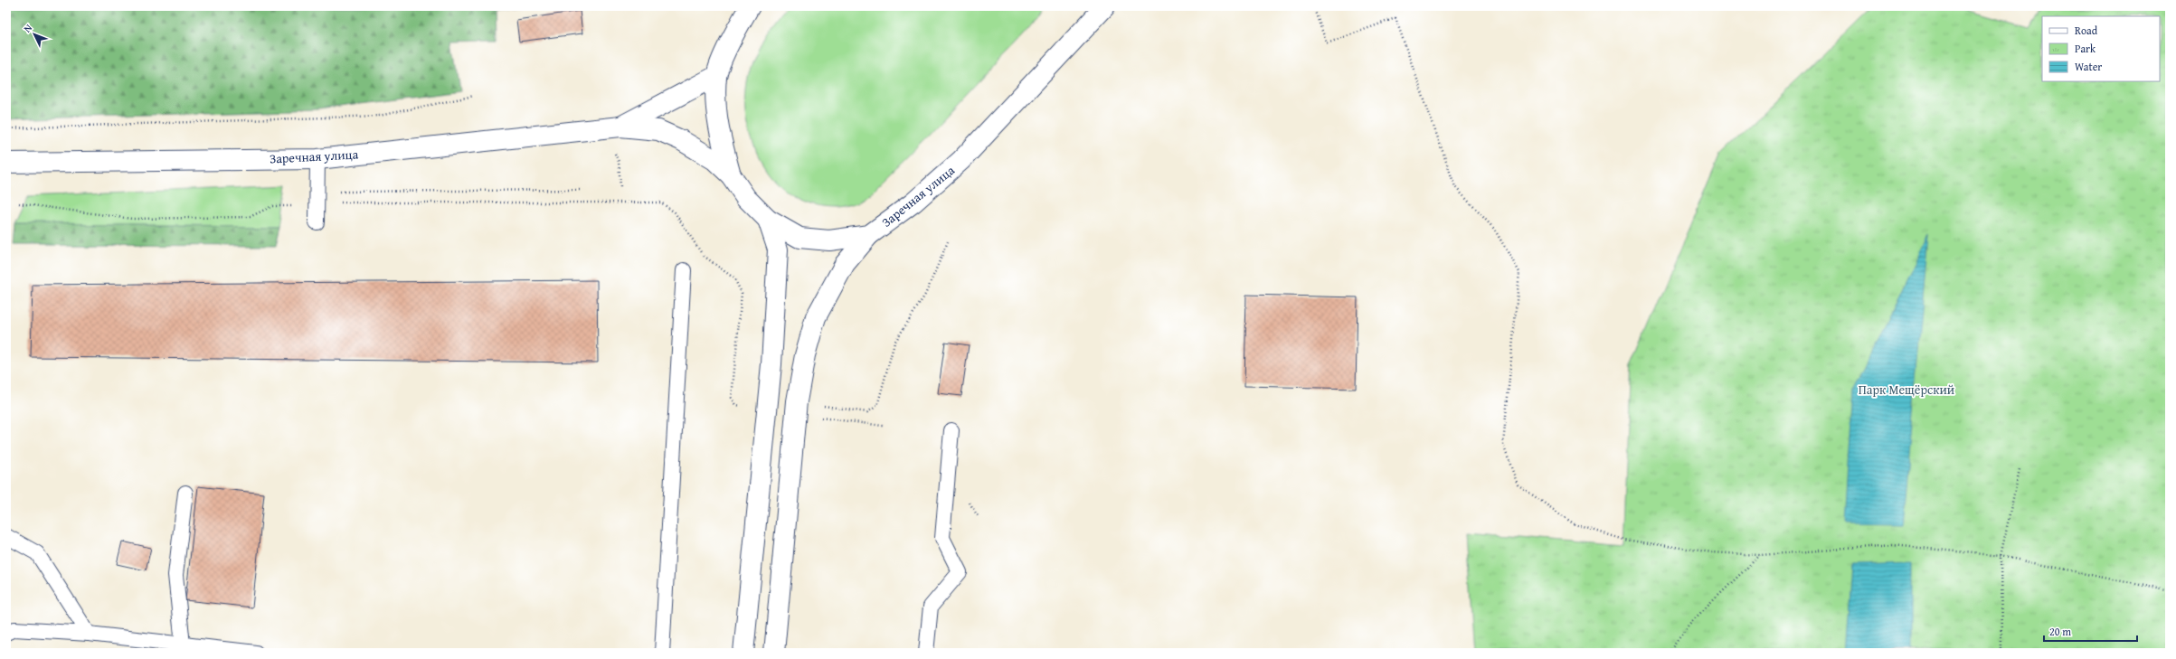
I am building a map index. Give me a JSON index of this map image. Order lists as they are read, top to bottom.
{
  "streets": {
    "street": ["Заречная улица"]
  },
  "parks": ["Парк Мещёрский"],
  "legend": ["Road", "Park", "Water"],
  "scale_bar": "20 m",
  "north": "top left"
}
